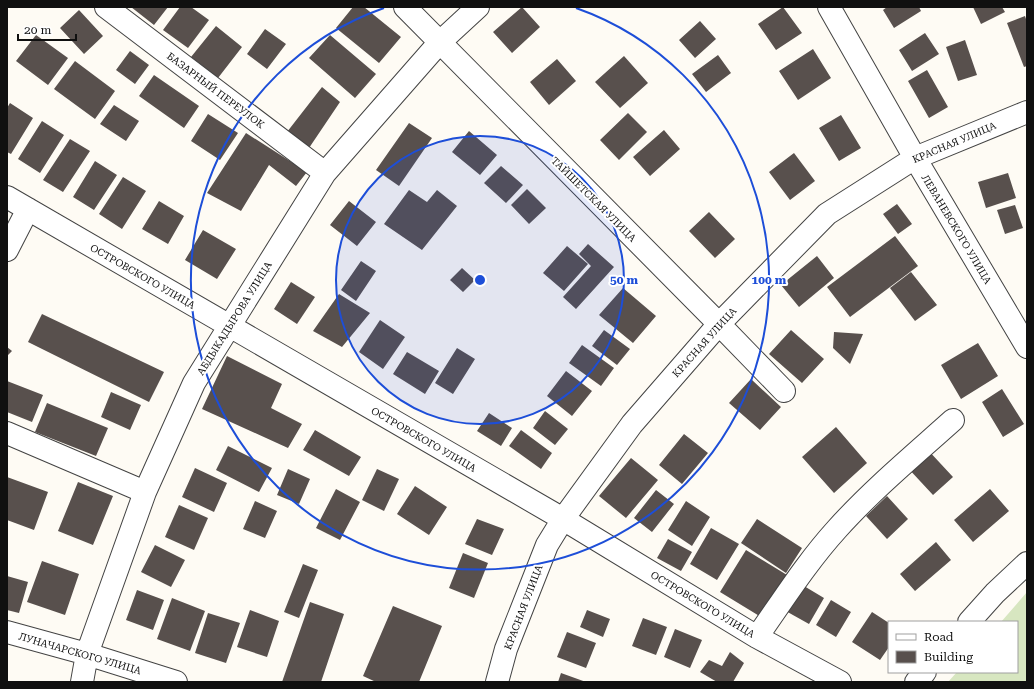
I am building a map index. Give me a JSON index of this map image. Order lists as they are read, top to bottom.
{
  "streets": {
    "street": [
      "БАЗАРНЫЙ ПЕРЕУЛОК",
      "КРАСНАЯ УЛИЦА",
      "ТАЙШЕТСКАЯ УЛИЦА",
      "ЛЕВАНЕВСКОГО УЛИЦА",
      "ОСТРОВСКОГО УЛИЦА",
      "АБДЫКАДЫРОВА УЛИЦА",
      "ЛУНАЧАРСКОГО УЛИЦА"
    ]
  },
  "crossings": [
    ["БАЗАРНЫЙ ПЕРЕУЛОК", "АБДЫКАДЫРОВА УЛИЦА"],
    ["КРАСНАЯ УЛИЦА", "ТАЙШЕТСКАЯ УЛИЦА"],
    ["КРАСНАЯ УЛИЦА", "ЛЕВАНЕВСКОГО УЛИЦА"],
    ["КРАСНАЯ УЛИЦА", "ОСТРОВСКОГО УЛИЦА"],
    ["ТАЙШЕТСКАЯ УЛИЦА", "АБДЫКАДЫРОВА УЛИЦА"],
    ["ОСТРОВСКОГО УЛИЦА", "АБДЫКАДЫРОВА УЛИЦА"],
    ["АБДЫКАДЫРОВА УЛИЦА", "ЛУНАЧАРСКОГО УЛИЦА"]
  ],
  "legend": ["Road", "Building"],
  "scale_bar": "20 m",
  "rings": ["50 m", "100 m"]
}
